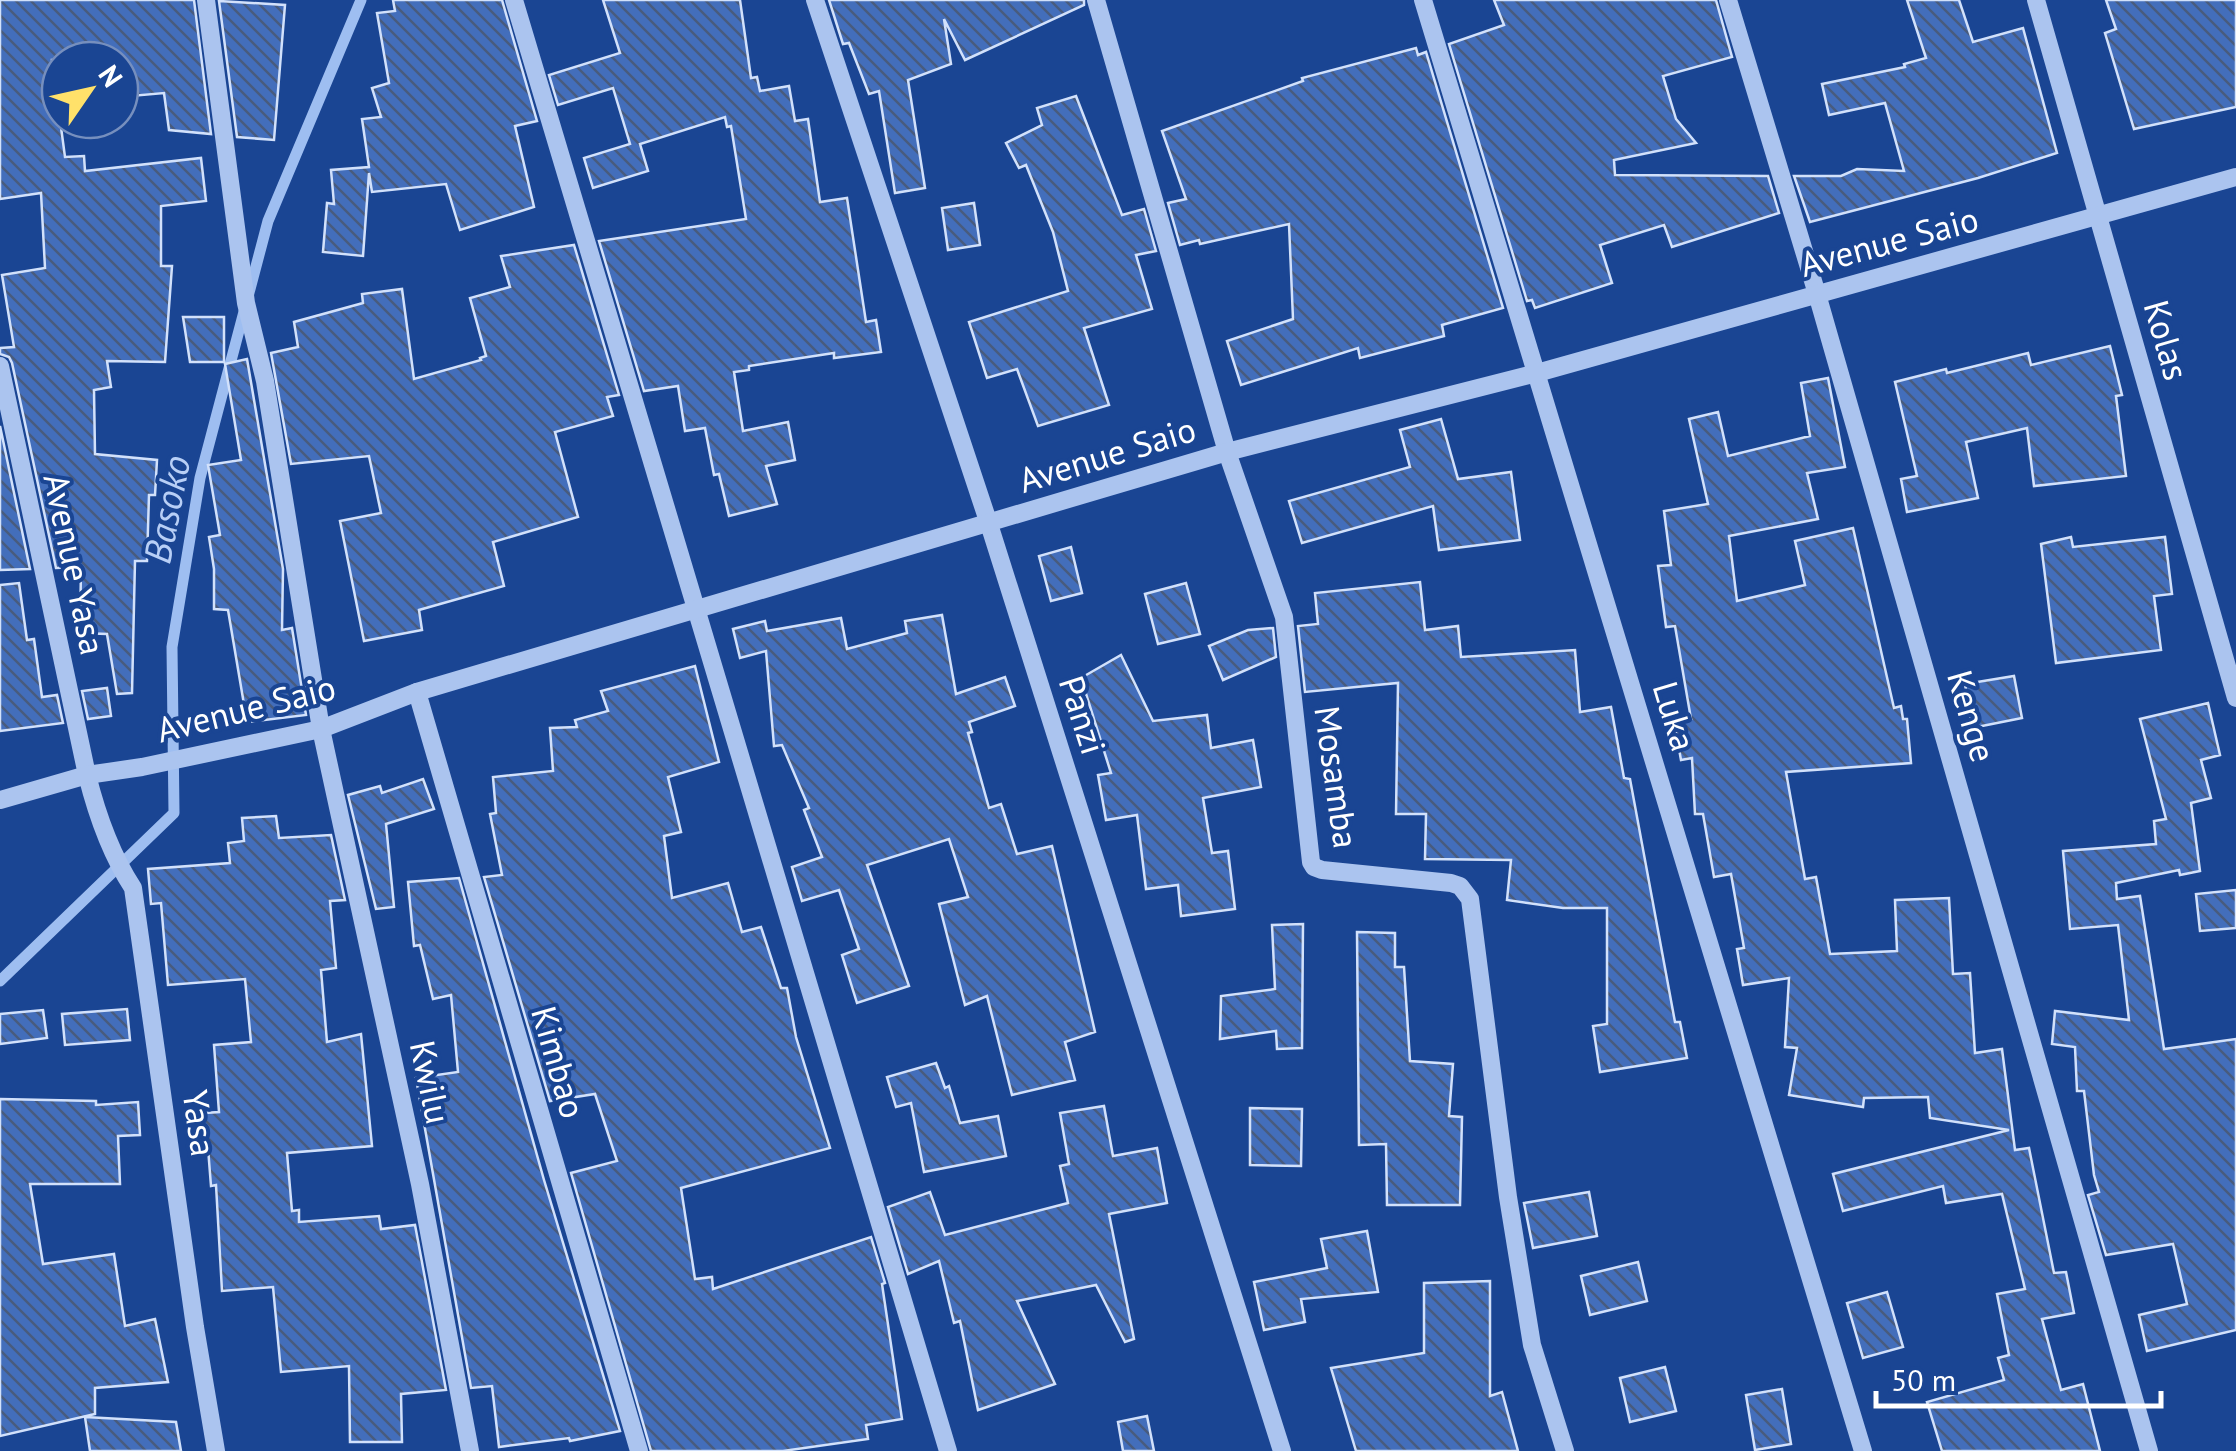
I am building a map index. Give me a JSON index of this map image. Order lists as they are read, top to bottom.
{
  "streets": {
    "street": [
      "Avenue Saio",
      "Kolas",
      "Avenue Yasa",
      "Panzi",
      "Luka",
      "Kenge",
      "Mosamba",
      "Kimbao",
      "Kwilu",
      "Yasa"
    ]
  },
  "crossings": [
    ["Avenue Saio", "Kolas"],
    ["Avenue Saio", "Avenue Yasa"],
    ["Avenue Saio", "Panzi"],
    ["Avenue Saio", "Luka"],
    ["Avenue Saio", "Kenge"],
    ["Avenue Saio", "Mosamba"],
    ["Avenue Saio", "Kimbao"],
    ["Avenue Saio", "Kwilu"],
    ["Avenue Yasa", "Yasa"]
  ],
  "water": ["Basoko"],
  "scale_bar": "50 m",
  "north": "top right"
}
